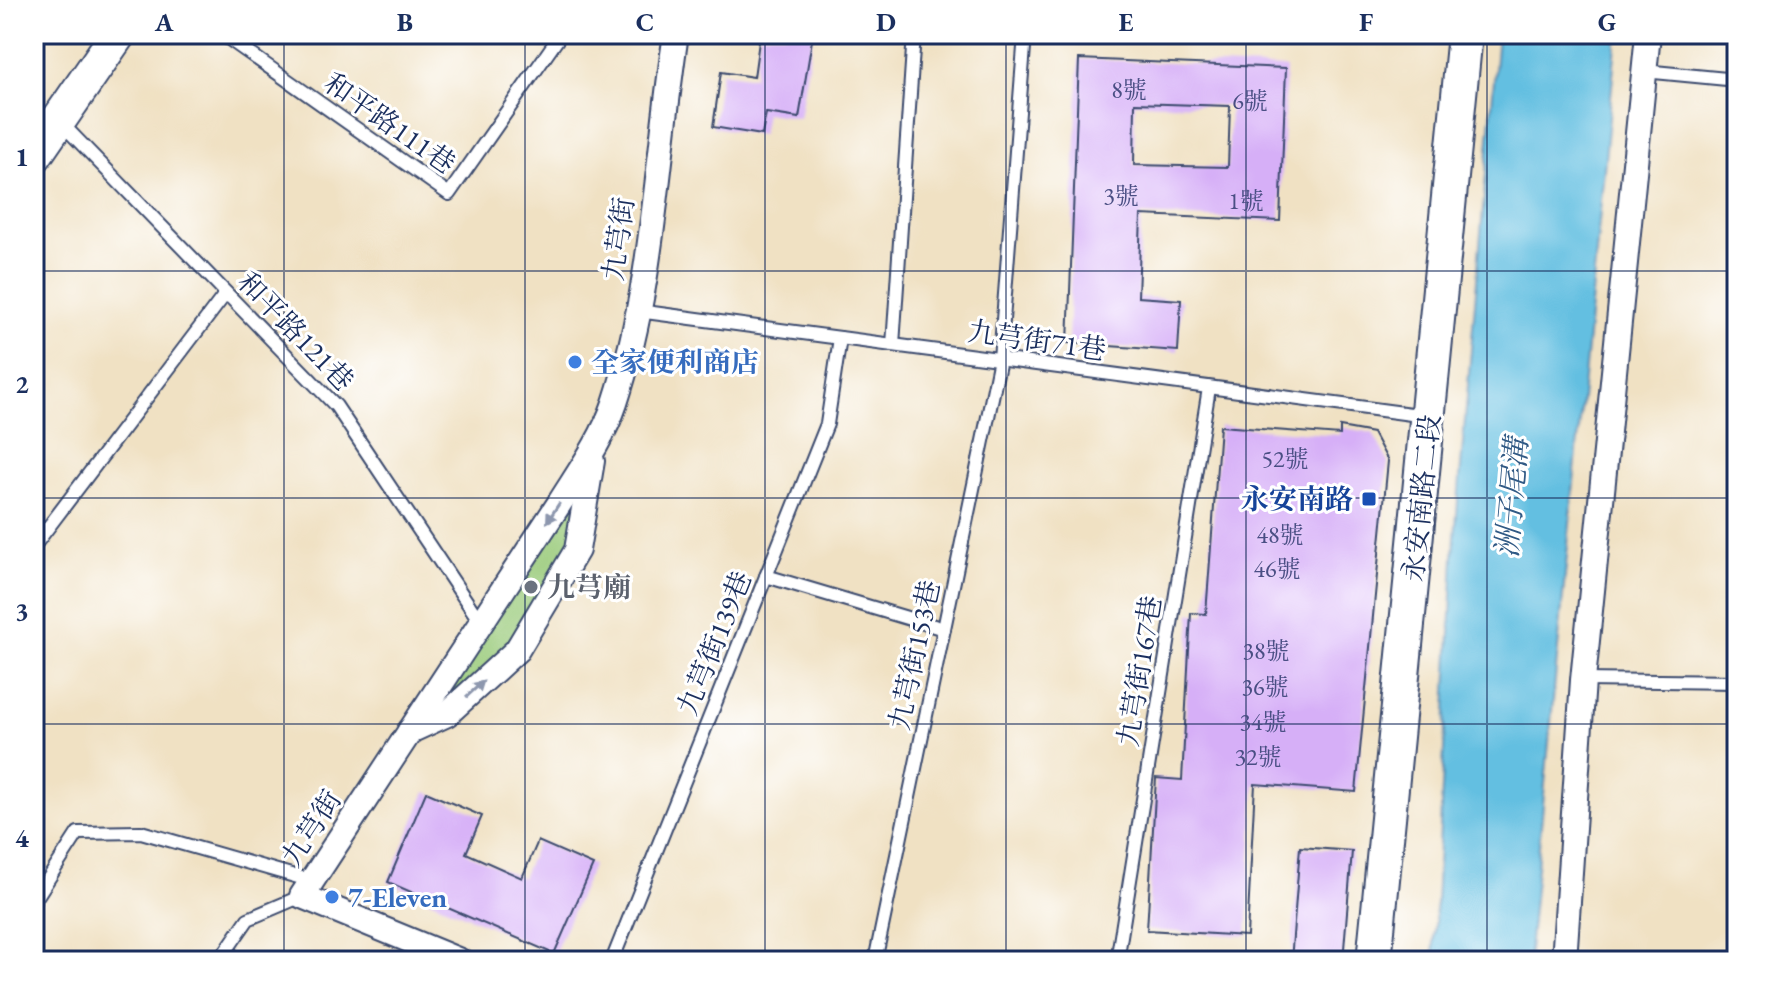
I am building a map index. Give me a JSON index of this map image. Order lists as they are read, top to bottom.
{
  "streets": {
    "main road": ["永安南路二段"],
    "street": ["九芎街"],
    "lane": [
      "和平路111巷",
      "和平路121巷",
      "九芎街71巷",
      "九芎街139巷",
      "九芎街153巷",
      "九芎街167巷"
    ]
  },
  "crossings": [
    ["九芎街", "和平路121巷"],
    ["九芎街", "九芎街71巷"],
    ["九芎街71巷", "永安南路二段"],
    ["九芎街71巷", "九芎街139巷"],
    ["九芎街71巷", "九芎街153巷"],
    ["九芎街71巷", "九芎街167巷"]
  ],
  "water": ["洲子尾溝"],
  "places": {
    "other": ["全家便利商店", "九芎廟", "7-Eleven"],
    "transit": ["永安南路"]
  },
  "house_numbers": [
    "8號",
    "6號",
    "3號",
    "1號",
    "52號",
    "48號",
    "46號",
    "38號",
    "36號",
    "34號",
    "32號"
  ],
  "grid": {
    "columns": [
      "A",
      "B",
      "C",
      "D",
      "E",
      "F",
      "G"
    ],
    "rows": [
      "1",
      "2",
      "3",
      "4"
    ]
  }
}
